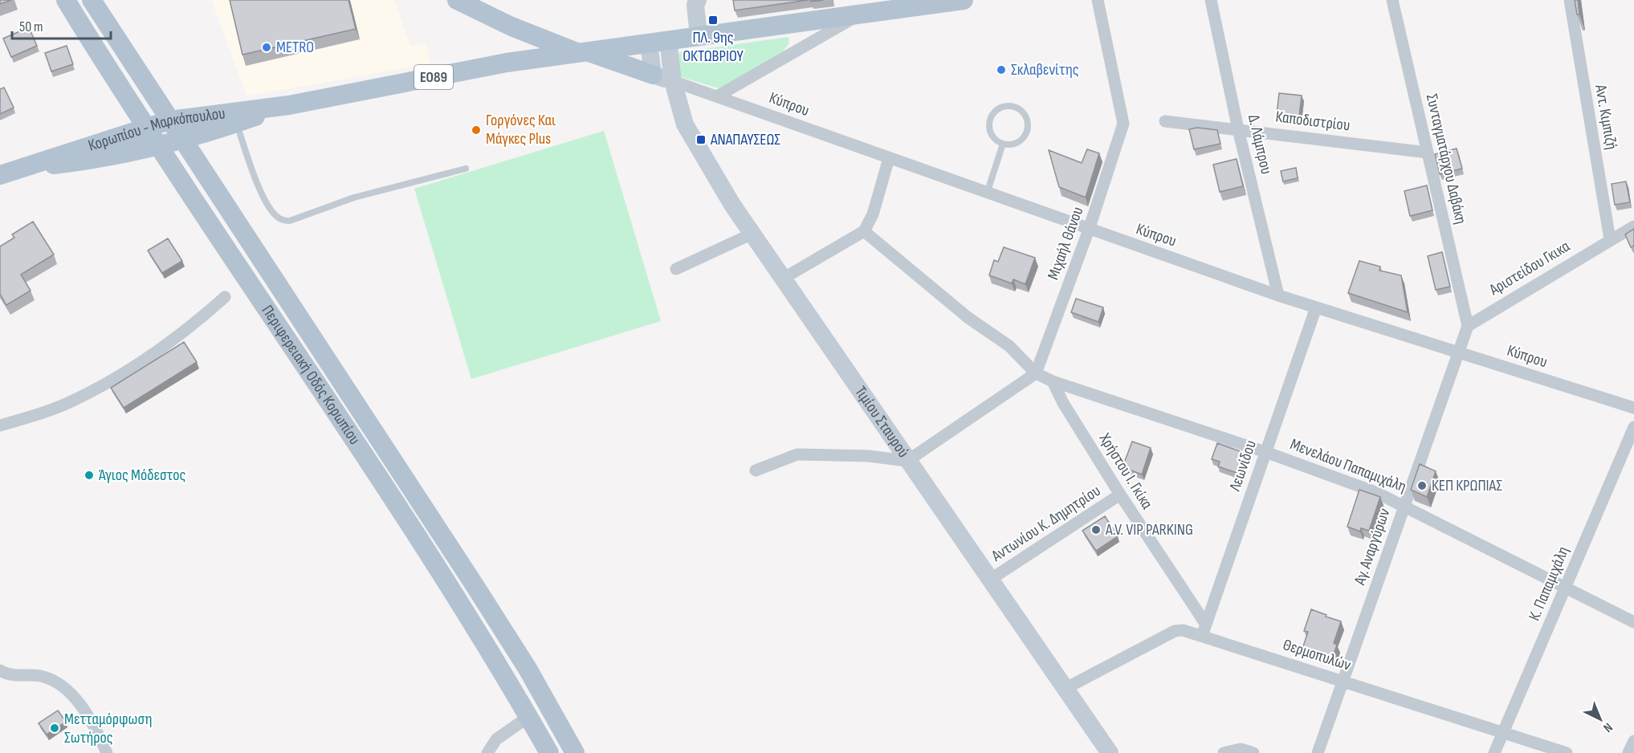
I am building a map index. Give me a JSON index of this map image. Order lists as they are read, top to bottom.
{
  "streets": {
    "main road": ["ΕΟ89", "Κορωπίου - Μαρκόπουλου", "Περιφερειακή Οδός Κορωπίου"],
    "street": [
      "Κύπρου",
      "Αντ. Κιμπιζή",
      "Καποδιστρίου",
      "Δ. Λάμπρου",
      "Συνταγματάρχου Δαβάκη",
      "Μιχαήλ Θάνου",
      "Αριστείδου Γκικα",
      "Τιμίου Σταυρού",
      "Λεωνίδου",
      "Μενελάου Παπαμιχάλη",
      "Χρήστου Ι. Γκίκα",
      "Αντωνίου Κ. Δημητρίου",
      "Αγ. Αναργύρων",
      "Κ. Παπαμιχάλη",
      "Θερμοπυλών"
    ]
  },
  "crossings": [
    ["ΕΟ89", "Κορωπίου - Μαρκόπουλου"],
    ["ΕΟ89", "Τιμίου Σταυρού"],
    ["Κύπρου", "Δ. Λάμπρου"],
    ["Κύπρου", "Μιχαήλ Θάνου"],
    ["Κύπρου", "Τιμίου Σταυρού"],
    ["Κύπρου", "Λεωνίδου"],
    ["Κύπρου", "Αγ. Αναργύρων"],
    ["Αντ. Κιμπιζή", "Αριστείδου Γκικα"],
    ["Καποδιστρίου", "Δ. Λάμπρου"],
    ["Καποδιστρίου", "Συνταγματάρχου Δαβάκη"],
    ["Κορωπίου - Μαρκόπουλου", "Περιφερειακή Οδός Κορωπίου"],
    ["Συνταγματάρχου Δαβάκη", "Αριστείδου Γκικα"],
    ["Μιχαήλ Θάνου", "Μενελάου Παπαμιχάλη"],
    ["Τιμίου Σταυρού", "Αντωνίου Κ. Δημητρίου"],
    ["Τιμίου Σταυρού", "Θερμοπυλών"],
    ["Λεωνίδου", "Μενελάου Παπαμιχάλη"],
    ["Λεωνίδου", "Χρήστου Ι. Γκίκα"],
    ["Λεωνίδου", "Θερμοπυλών"],
    ["Μενελάου Παπαμιχάλη", "Χρήστου Ι. Γκίκα"],
    ["Μενελάου Παπαμιχάλη", "Αγ. Αναργύρων"],
    ["Μενελάου Παπαμιχάλη", "Κ. Παπαμιχάλη"],
    ["Χρήστου Ι. Γκίκα", "Αντωνίου Κ. Δημητρίου"],
    ["Χρήστου Ι. Γκίκα", "Θερμοπυλών"],
    ["Αγ. Αναργύρων", "Θερμοπυλών"],
    ["Κ. Παπαμιχάλη", "Θερμοπυλών"]
  ],
  "places": {
    "transit": ["ΠΛ. 9ης ΟΚΤΩΒΡΙΟΥ", "ΑΝΑΠΑΥΣΕΩΣ"],
    "other": [
      "METRO",
      "Σκλαβενίτης",
      "Γοργόνες Και Μάγκες Plus",
      "Άγιος Μόδεστος",
      "ΚΕΠ ΚΡΩΠΙΑΣ",
      "A.V. VIP PARKING",
      "Μετταμόρφωση Σωτήρος"
    ]
  },
  "scale_bar": "50 m",
  "north": "bottom right"
}
